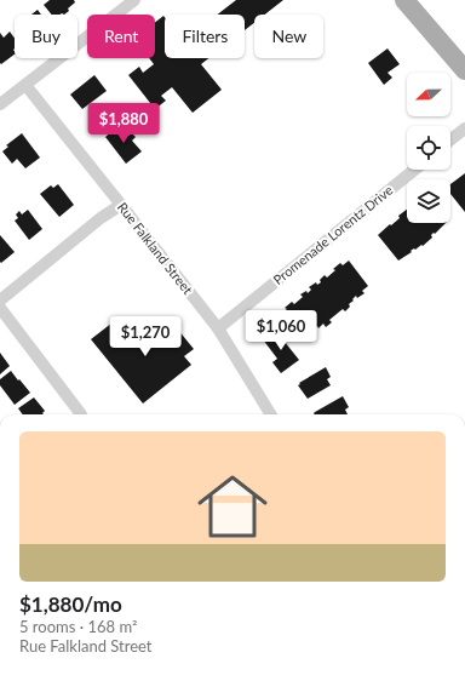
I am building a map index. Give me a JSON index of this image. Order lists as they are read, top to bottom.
{
  "streets": {
    "street": ["Promenade Lorentz Drive", "Rue Falkland Street"]
  },
  "crossings": [
    ["Promenade Lorentz Drive", "Rue Falkland Street"]
  ],
  "north": "left",
  "page": {
    "chip": [
      "Buy",
      "Rent",
      "Filters",
      "New"
    ],
    "price": ["$1,880", "$1,060", "$1,270"],
    "list": [
      {
        "name": "$1,880/mo",
        "note": "5 rooms · 168 m² · Rue Falkland Street"
      }
    ]
  }
}
